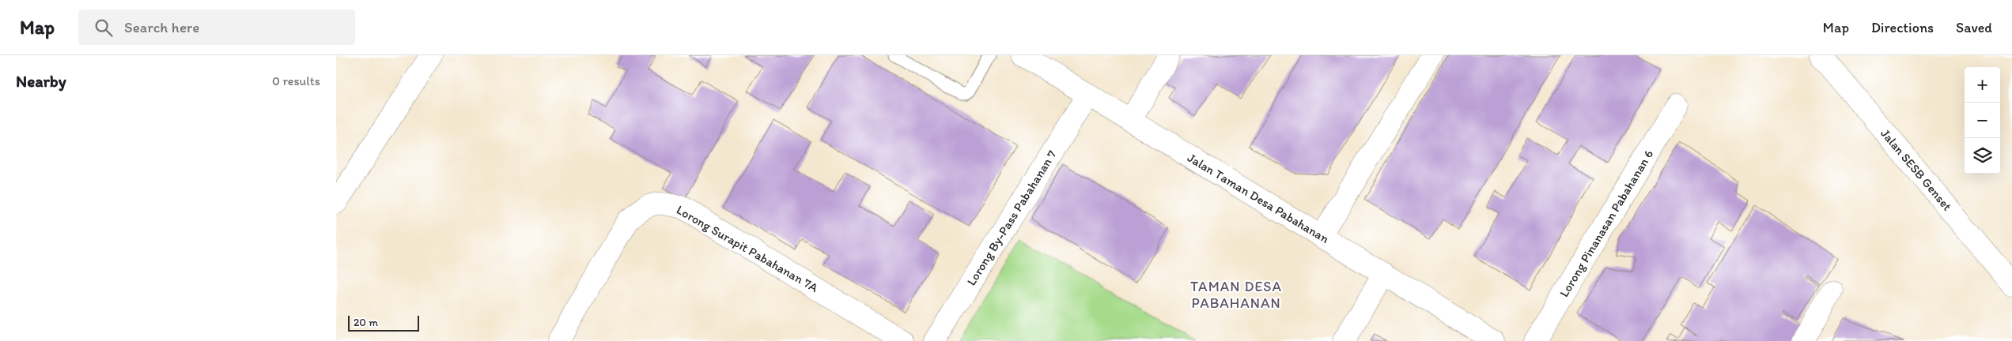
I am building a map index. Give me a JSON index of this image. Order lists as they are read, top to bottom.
{
  "streets": {
    "street": [
      "Jalan SESB Genset",
      "Jalan Taman Desa Pabahanan",
      "Lorong By-Pass Pabahanan 7",
      "Lorong Pinanasan Pabahanan 6",
      "Lorong Surapit Pabahanan 7A"
    ]
  },
  "crossings": [
    ["Jalan Taman Desa Pabahanan", "Lorong By-Pass Pabahanan 7"]
  ],
  "districts": ["TAMAN DESA PABAHANAN"],
  "scale_bar": "20 m",
  "page": {
    "header": "Map",
    "search": "Search here",
    "nav": ["Map", "Directions", "Saved"],
    "heading": ["Nearby", "0 results"],
    "map_buttons": ["+", "−"],
    "scale": "20 m"
  }
}
